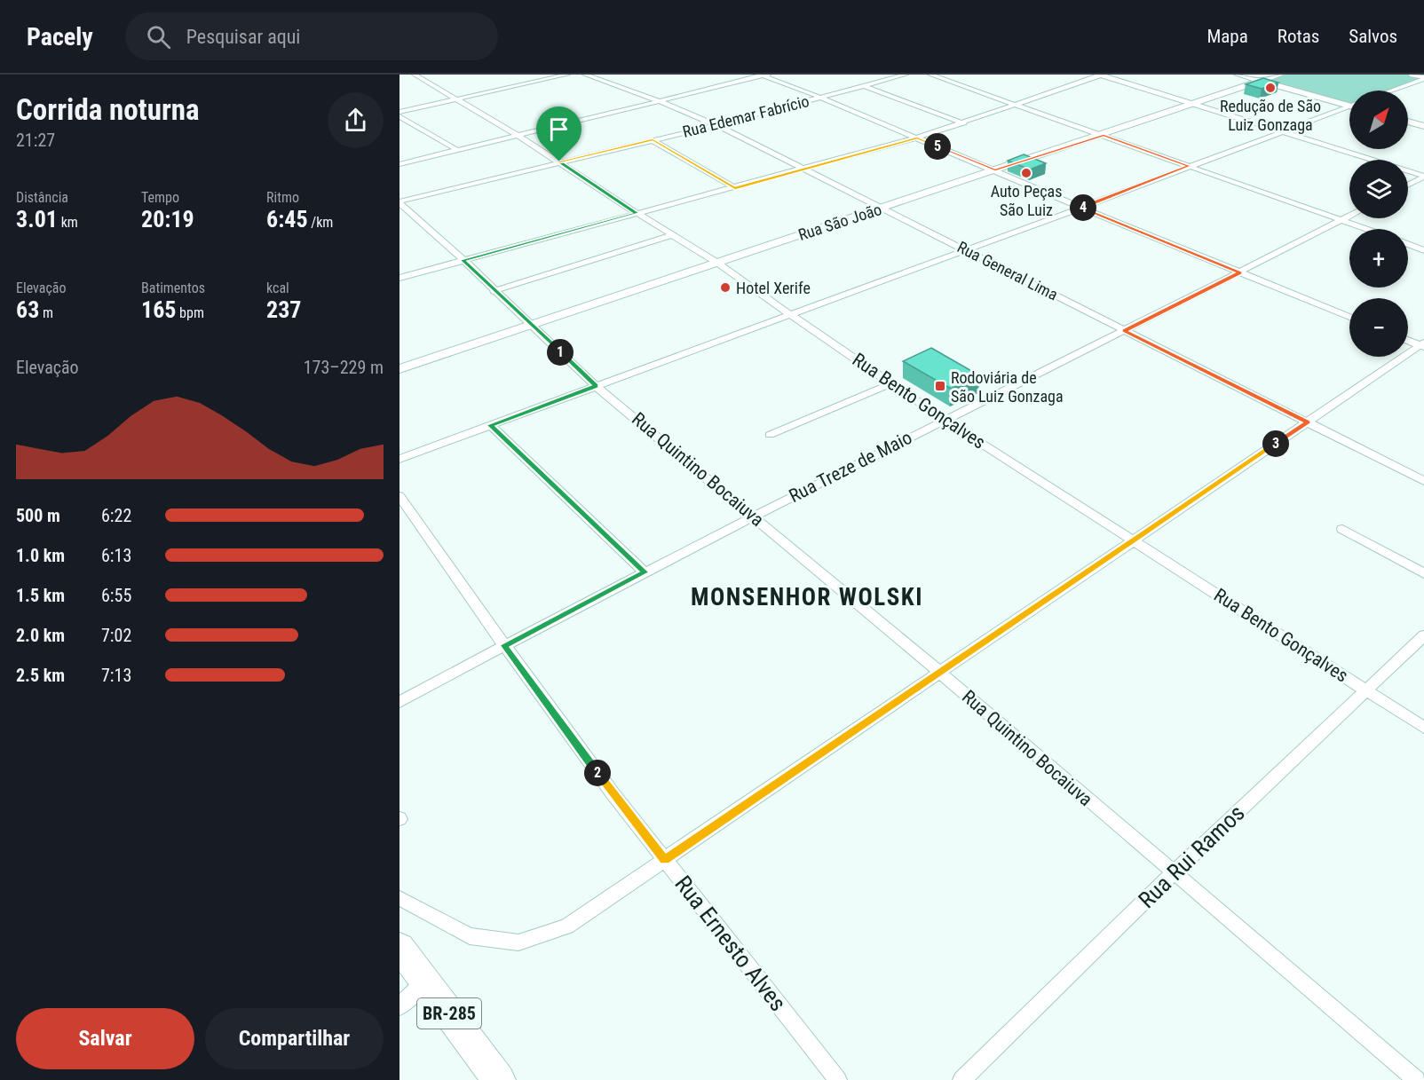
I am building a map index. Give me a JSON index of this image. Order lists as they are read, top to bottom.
{
  "streets": {
    "highway": ["BR-285"],
    "main road": ["Rua São João"],
    "street": [
      "Rua Edemar Fabrício",
      "Rua General Lima",
      "Rua Bento Gonçalves",
      "Rua Treze de Maio",
      "Rua Quintino Bocaiuva",
      "Rua Rui Ramos",
      "Rua Ernesto Alves"
    ]
  },
  "crossings": [
    ["Rua Edemar Fabrício", "Rua General Lima"],
    ["Rua Edemar Fabrício", "Rua Bento Gonçalves"],
    ["Rua Edemar Fabrício", "Rua Quintino Bocaiuva"],
    ["Rua São João", "Rua General Lima"],
    ["Rua São João", "Rua Bento Gonçalves"],
    ["Rua São João", "Rua Quintino Bocaiuva"],
    ["Rua General Lima", "Rua Treze de Maio"],
    ["Rua Bento Gonçalves", "Rua Treze de Maio"],
    ["Rua Bento Gonçalves", "Rua Rui Ramos"],
    ["Rua Treze de Maio", "Rua Quintino Bocaiuva"],
    ["Rua Treze de Maio", "Rua Ernesto Alves"],
    ["Rua Quintino Bocaiuva", "Rua Rui Ramos"]
  ],
  "districts": ["MONSENHOR WOLSKI"],
  "places": {
    "other": ["Redução de São Luiz Gonzaga", "Auto Peças São Luiz", "Hotel Xerife"],
    "transit": ["Rodoviária de São Luiz Gonzaga"]
  },
  "north": "top right",
  "page": {
    "header": "Pacely",
    "search": "Pesquisar aqui",
    "nav": ["Mapa", "Rotas", "Salvos"],
    "heading": ["Corrida noturna", "21:27"],
    "map_buttons": ["+", "−"],
    "pins": [
      "5",
      "4",
      "1",
      "3",
      "2"
    ],
    "stats": [
      ["Distância", "3.01 km"],
      ["Tempo", "20:19"],
      ["Ritmo", "6:45 /km"],
      ["Elevação", "63 m"],
      ["Batimentos", "165 bpm"],
      ["kcal", "237"]
    ],
    "chart": ["Elevação", "173–229 m"],
    "list": [
      {
        "name": "500 m",
        "note": "6:22"
      },
      {
        "name": "1.0 km",
        "note": "6:13"
      },
      {
        "name": "1.5 km",
        "note": "6:55"
      },
      {
        "name": "2.0 km",
        "note": "7:02"
      },
      {
        "name": "2.5 km",
        "note": "7:13"
      }
    ],
    "buttons": ["Salvar", "Compartilhar"]
  }
}
